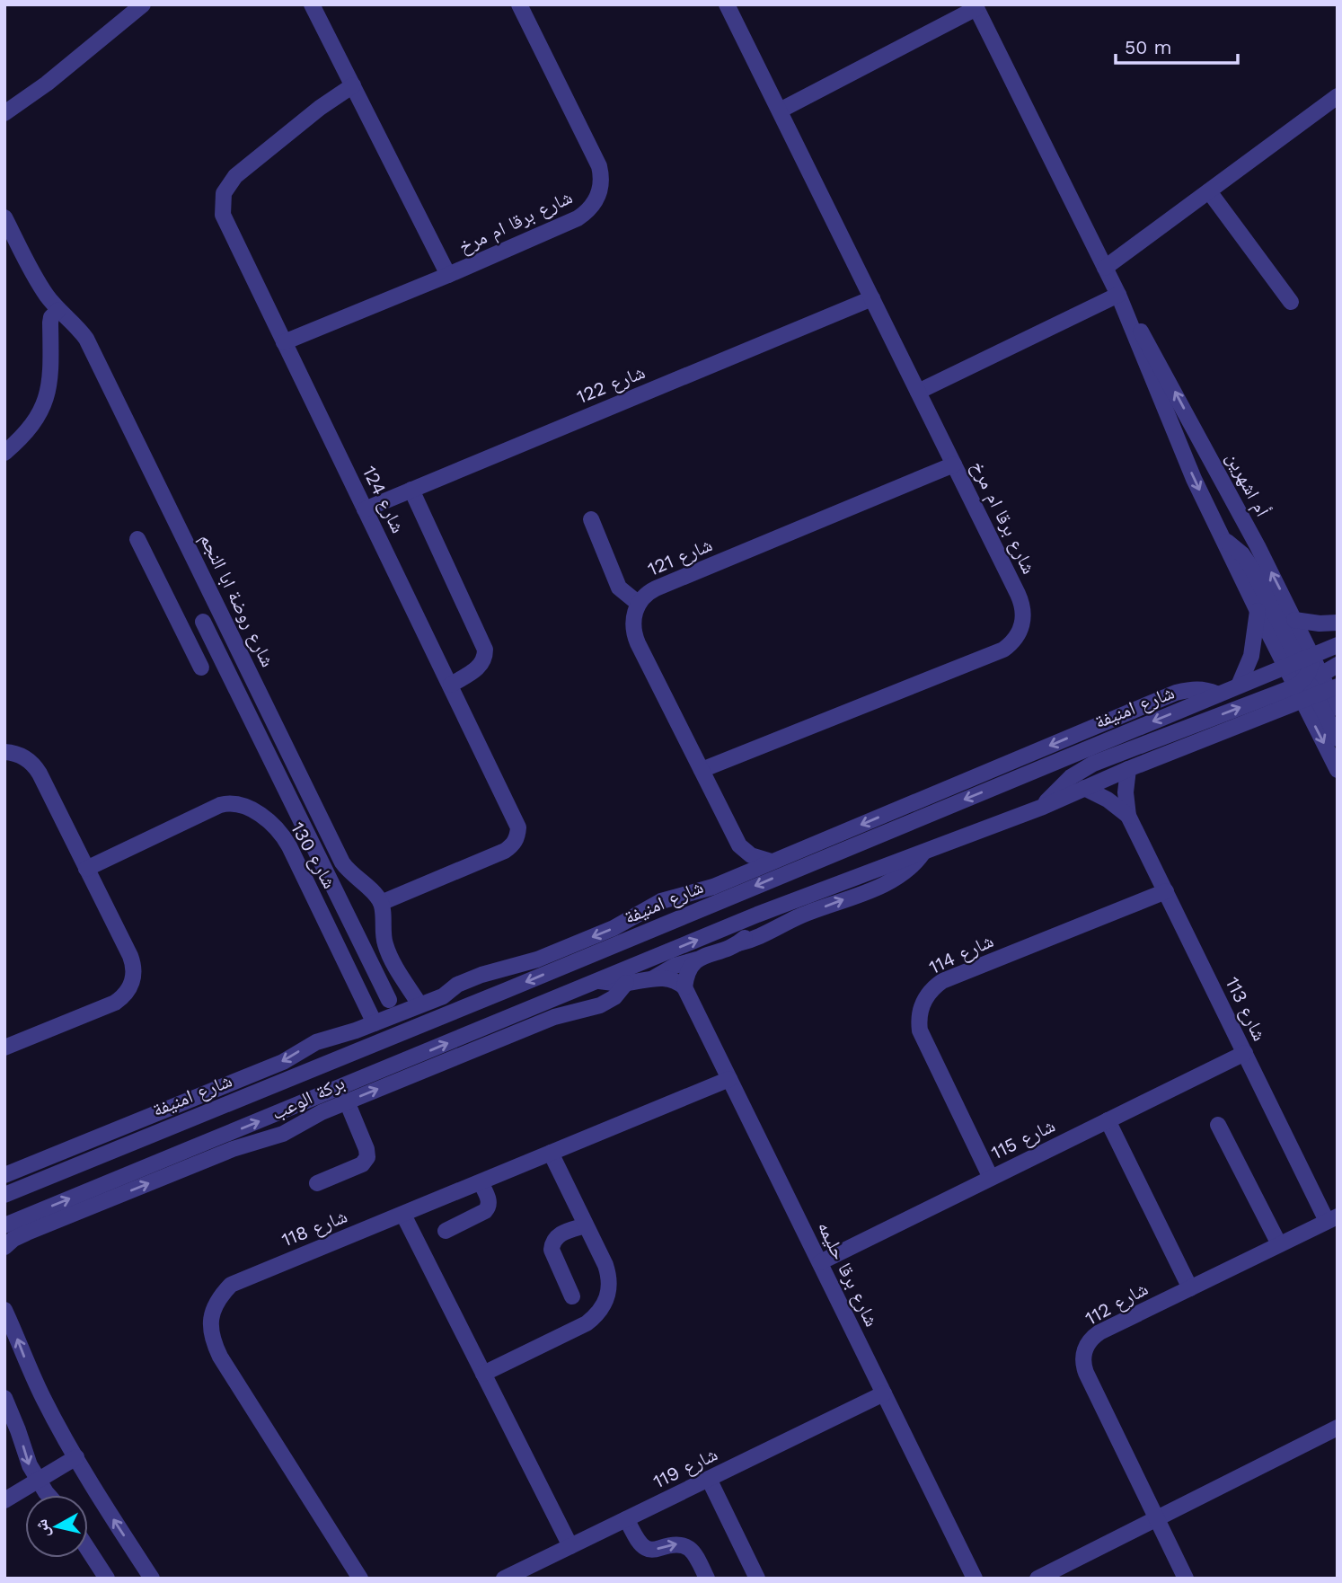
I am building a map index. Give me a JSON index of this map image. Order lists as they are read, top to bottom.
{
  "streets": {
    "street": [
      "شارع برقا ام مرخ",
      "شارع 122",
      "أم اشهرين",
      "شارع 124",
      "شارع 121",
      "شارع روضة ابا النجم",
      "شارع امنيفة",
      "شارع 130",
      "شارع 114",
      "شارع 113",
      "بركة الوعب",
      "شارع 115",
      "شارع 118",
      "شارع برقا حليمه",
      "شارع 112",
      "شارع 119"
    ]
  },
  "crossings": [
    ["شارع برقا ام مرخ", "شارع 122"],
    ["شارع برقا ام مرخ", "شارع 124"],
    ["شارع برقا ام مرخ", "شارع 121"],
    ["شارع 122", "شارع 124"],
    ["أم اشهرين", "شارع امنيفة"],
    ["شارع 124", "شارع روضة ابا النجم"],
    ["شارع 114", "شارع 113"],
    ["شارع 114", "شارع 115"],
    ["شارع 113", "شارع 115"],
    ["شارع 113", "شارع 112"],
    ["شارع 115", "شارع برقا حليمه"],
    ["شارع 118", "شارع برقا حليمه"],
    ["شارع برقا حليمه", "شارع 119"]
  ],
  "scale_bar": "50 m",
  "north": "left"
}
